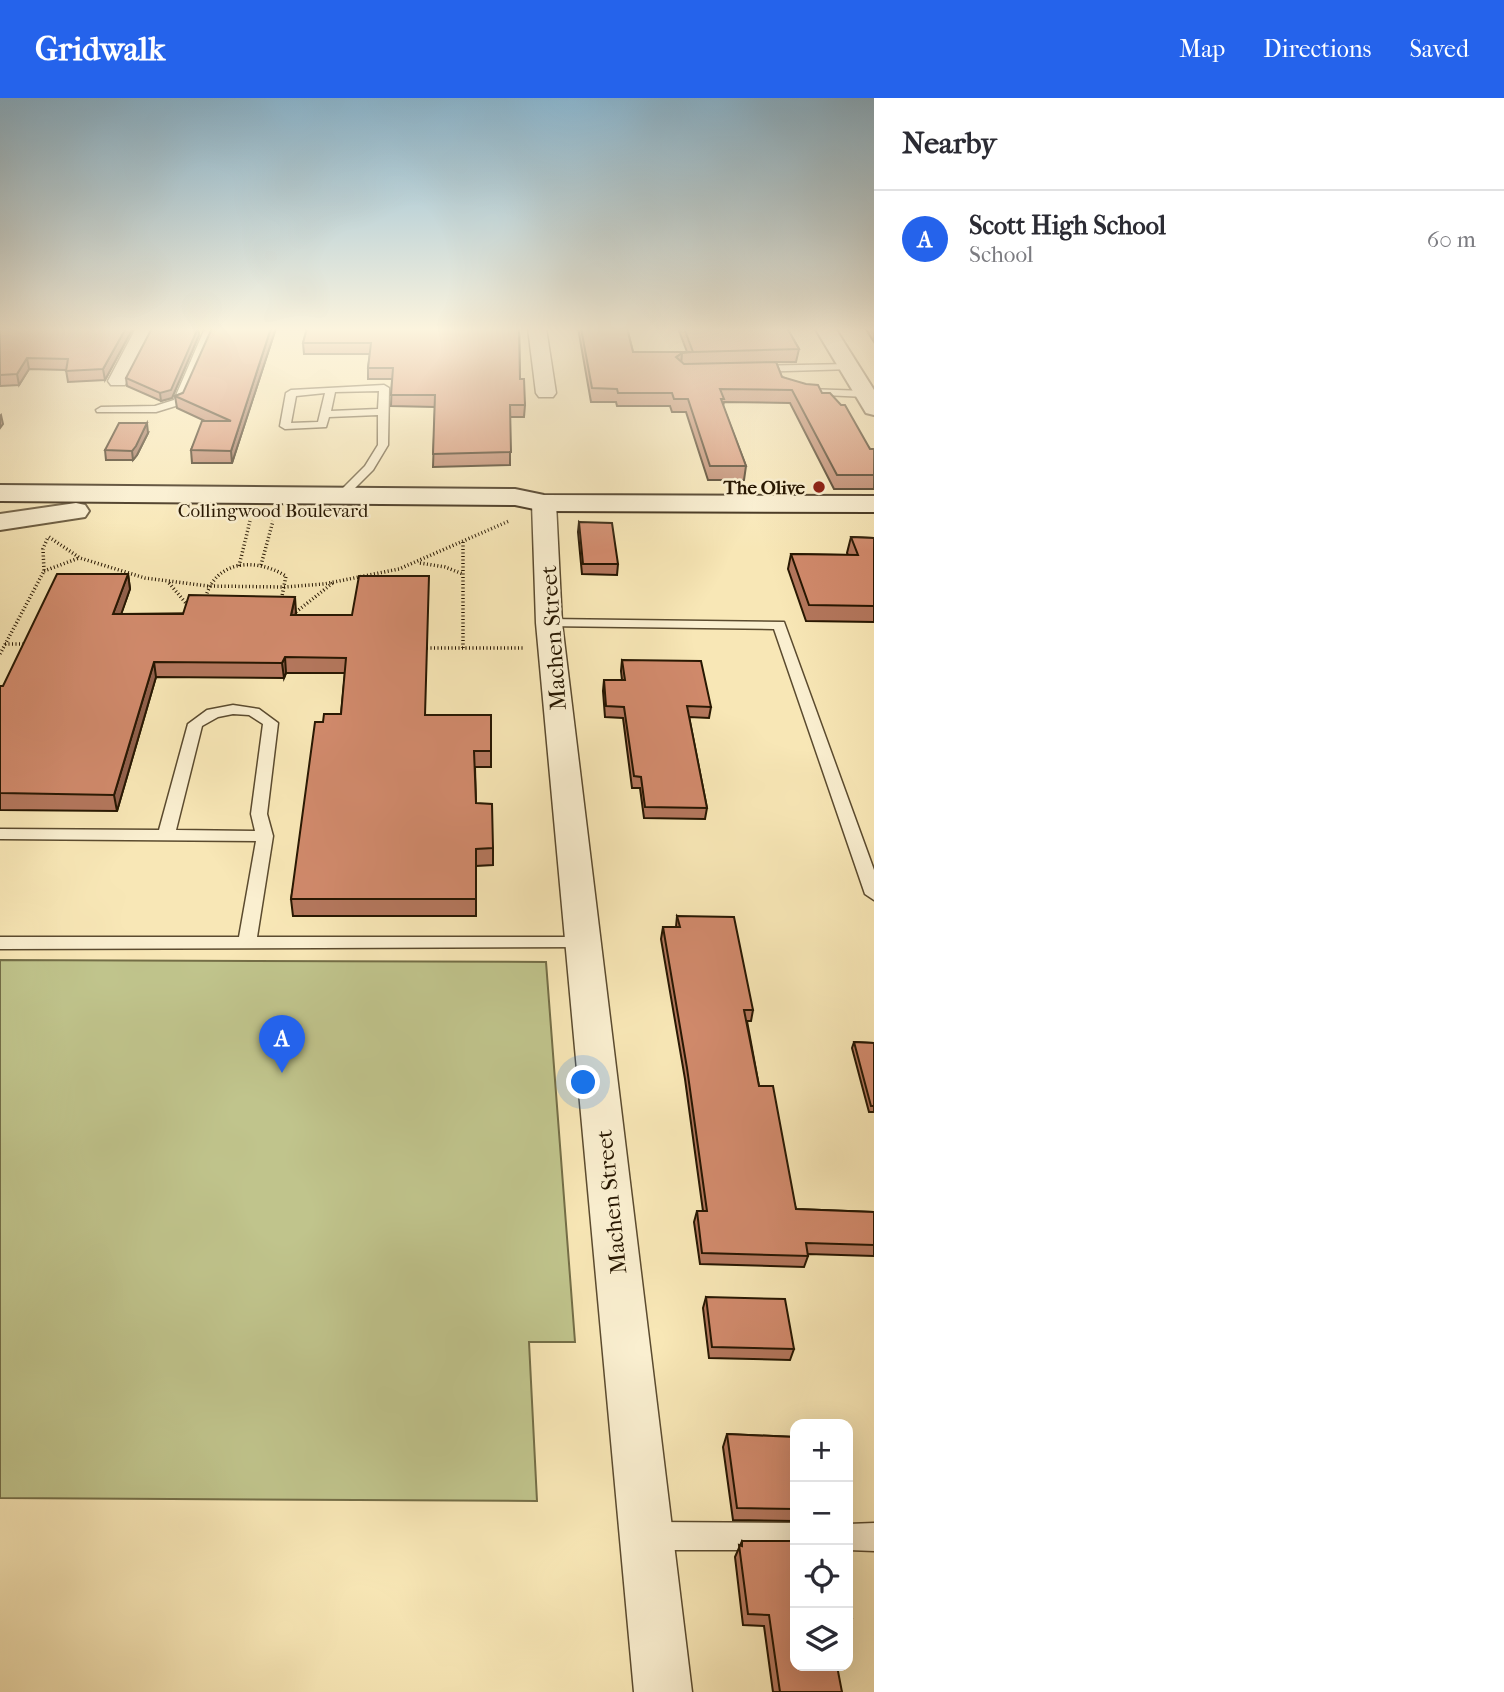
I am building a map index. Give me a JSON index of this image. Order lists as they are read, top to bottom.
{
  "streets": {
    "main road": ["Collingwood Boulevard"],
    "street": ["Machen Street"]
  },
  "crossings": [
    ["Collingwood Boulevard", "Machen Street"]
  ],
  "places": ["The Olive"],
  "page": {
    "header": "Gridwalk",
    "nav": ["Map", "Directions", "Saved"],
    "heading": "Nearby",
    "list": [
      {
        "mark": "A",
        "name": "Scott High School",
        "note": "School",
        "value": "60 m"
      }
    ],
    "pins": "A",
    "map_buttons": ["+", "−"]
  }
}
